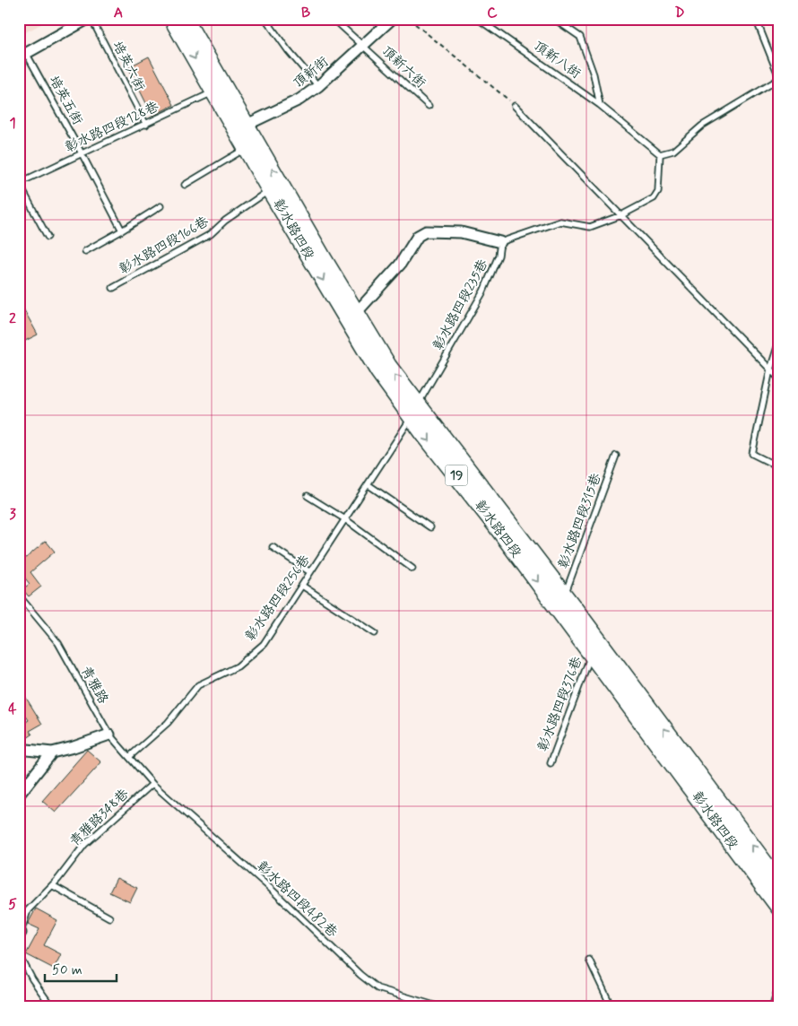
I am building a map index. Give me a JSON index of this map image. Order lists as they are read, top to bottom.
{
  "streets": {
    "main road": ["彰水路四段", "19"],
    "street": ["頂新街"],
    "lane": [
      "頂新八街",
      "培英六街",
      "頂新六街",
      "培英五街",
      "彰水路四段128巷",
      "彰水路四段166巷",
      "彰水路四段235巷",
      "彰水路四段315巷",
      "彰水路四段256巷",
      "青雅路",
      "彰水路四段376巷",
      "青雅路348巷",
      "彰水路四段482巷"
    ]
  },
  "crossings": [
    ["培英六街", "彰水路四段128巷"],
    ["頂新六街", "頂新街"],
    ["頂新街", "彰水路四段"],
    ["培英五街", "彰水路四段128巷"],
    ["彰水路四段128巷", "彰水路四段"],
    ["彰水路四段", "彰水路四段166巷"],
    ["彰水路四段", "彰水路四段235巷"],
    ["彰水路四段", "彰水路四段315巷"],
    ["彰水路四段", "彰水路四段256巷"],
    ["彰水路四段", "彰水路四段376巷"],
    ["彰水路四段235巷", "彰水路四段256巷"],
    ["彰水路四段256巷", "青雅路"],
    ["青雅路", "青雅路348巷"],
    ["青雅路", "彰水路四段482巷"],
    ["青雅路348巷", "彰水路四段482巷"]
  ],
  "scale_bar": "50 m",
  "grid": {
    "columns": [
      "A",
      "B",
      "C",
      "D"
    ],
    "rows": [
      "1",
      "2",
      "3",
      "4",
      "5"
    ]
  }
}
